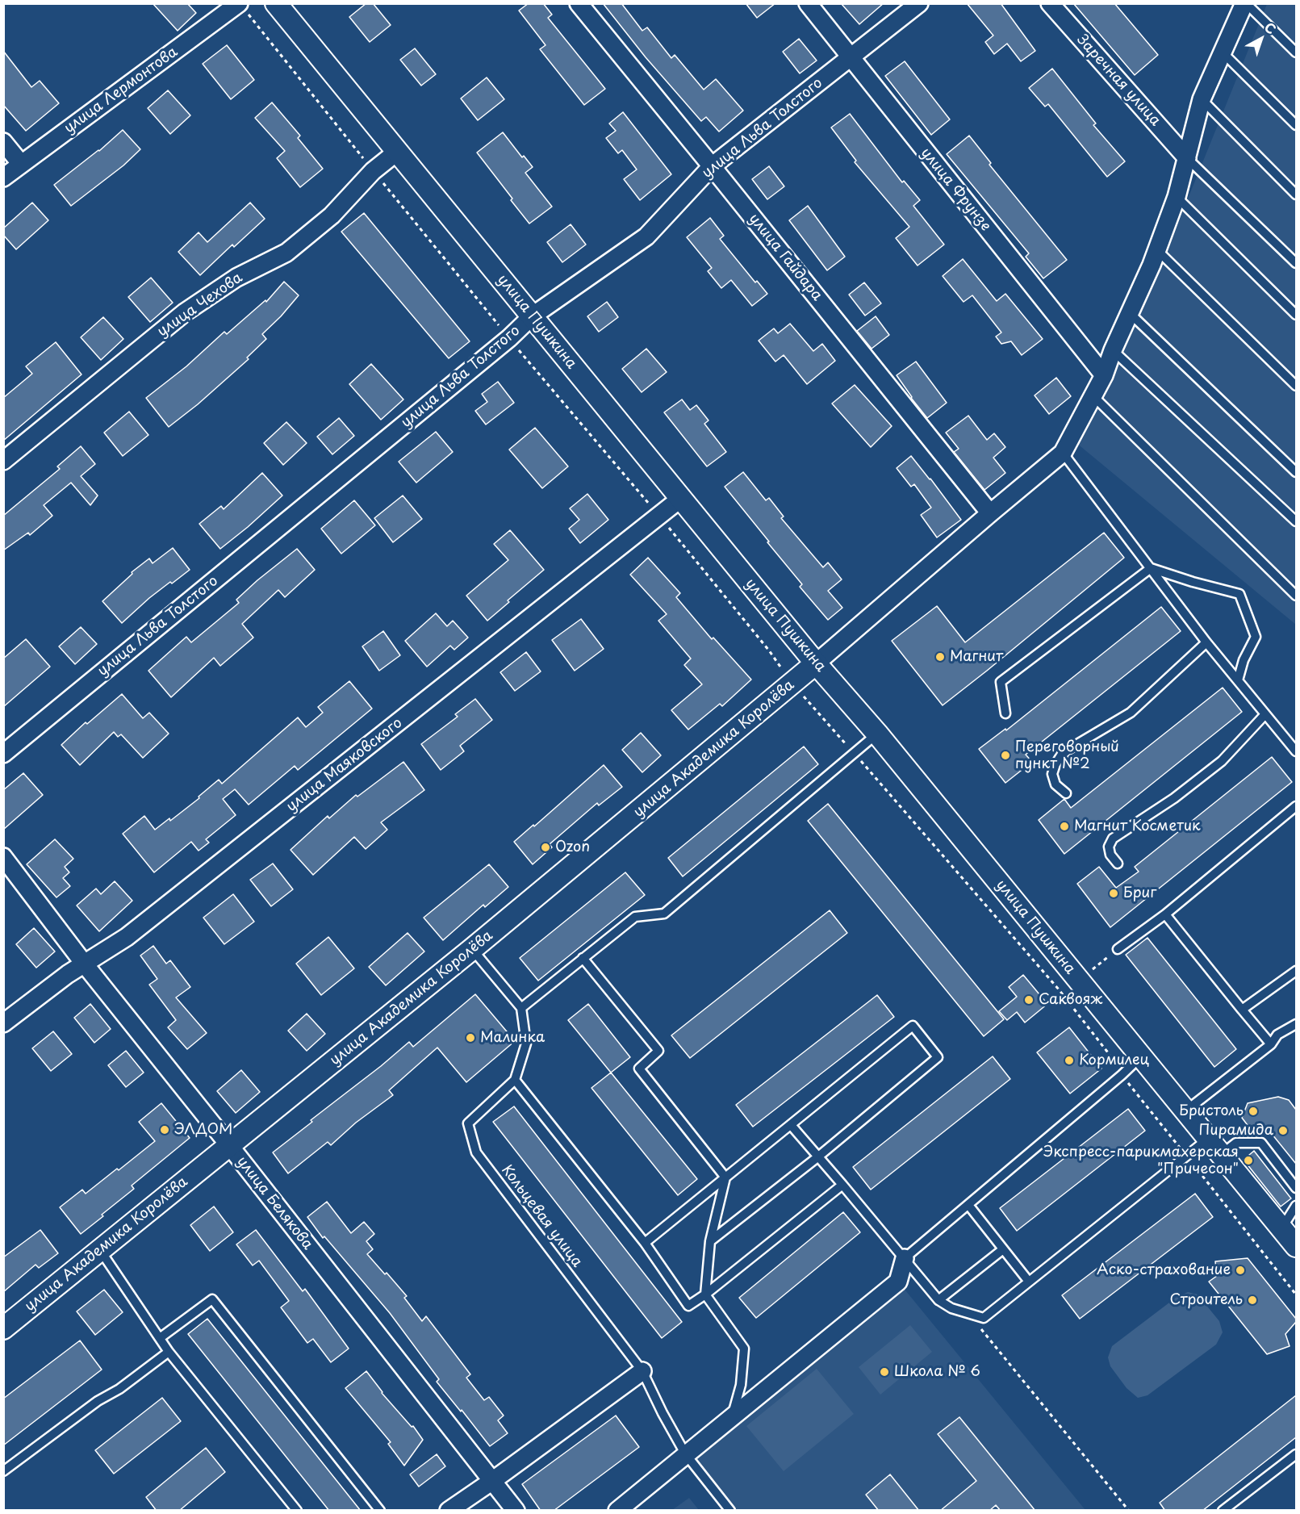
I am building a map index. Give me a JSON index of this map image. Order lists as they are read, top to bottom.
{
  "streets": {
    "street": [
      "Заречная улица",
      "улица Лермонтова",
      "улица Льва Толстого",
      "улица Фрунзе",
      "улица Гайдара",
      "улица Чехова",
      "улица Пушкина",
      "улица Академика Королёва",
      "улица Маяковского",
      "улица Белякова"
    ],
    "lane": ["Кольцевая улица"]
  },
  "crossings": [
    ["улица Льва Толстого", "улица Фрунзе"],
    ["улица Льва Толстого", "улица Гайдара"],
    ["улица Льва Толстого", "улица Пушкина"],
    ["улица Чехова", "улица Пушкина"],
    ["улица Пушкина", "улица Академика Королёва"],
    ["улица Пушкина", "улица Маяковского"],
    ["улица Академика Королёва", "улица Белякова"],
    ["улица Маяковского", "улица Белякова"]
  ],
  "places": [
    "Магнит",
    "Переговорный пункт №2",
    "Магнит Косметик",
    "Ozon",
    "Бриг",
    "Саквояж",
    "Малинка",
    "Кормилец",
    "Бристоль",
    "ЭЛДОМ",
    "Пирамида",
    "Экспресс-парикмахерская \"Причесон\"",
    "Аско-страхование",
    "Строитель",
    "Школа № 6"
  ],
  "north": "top right"
}
